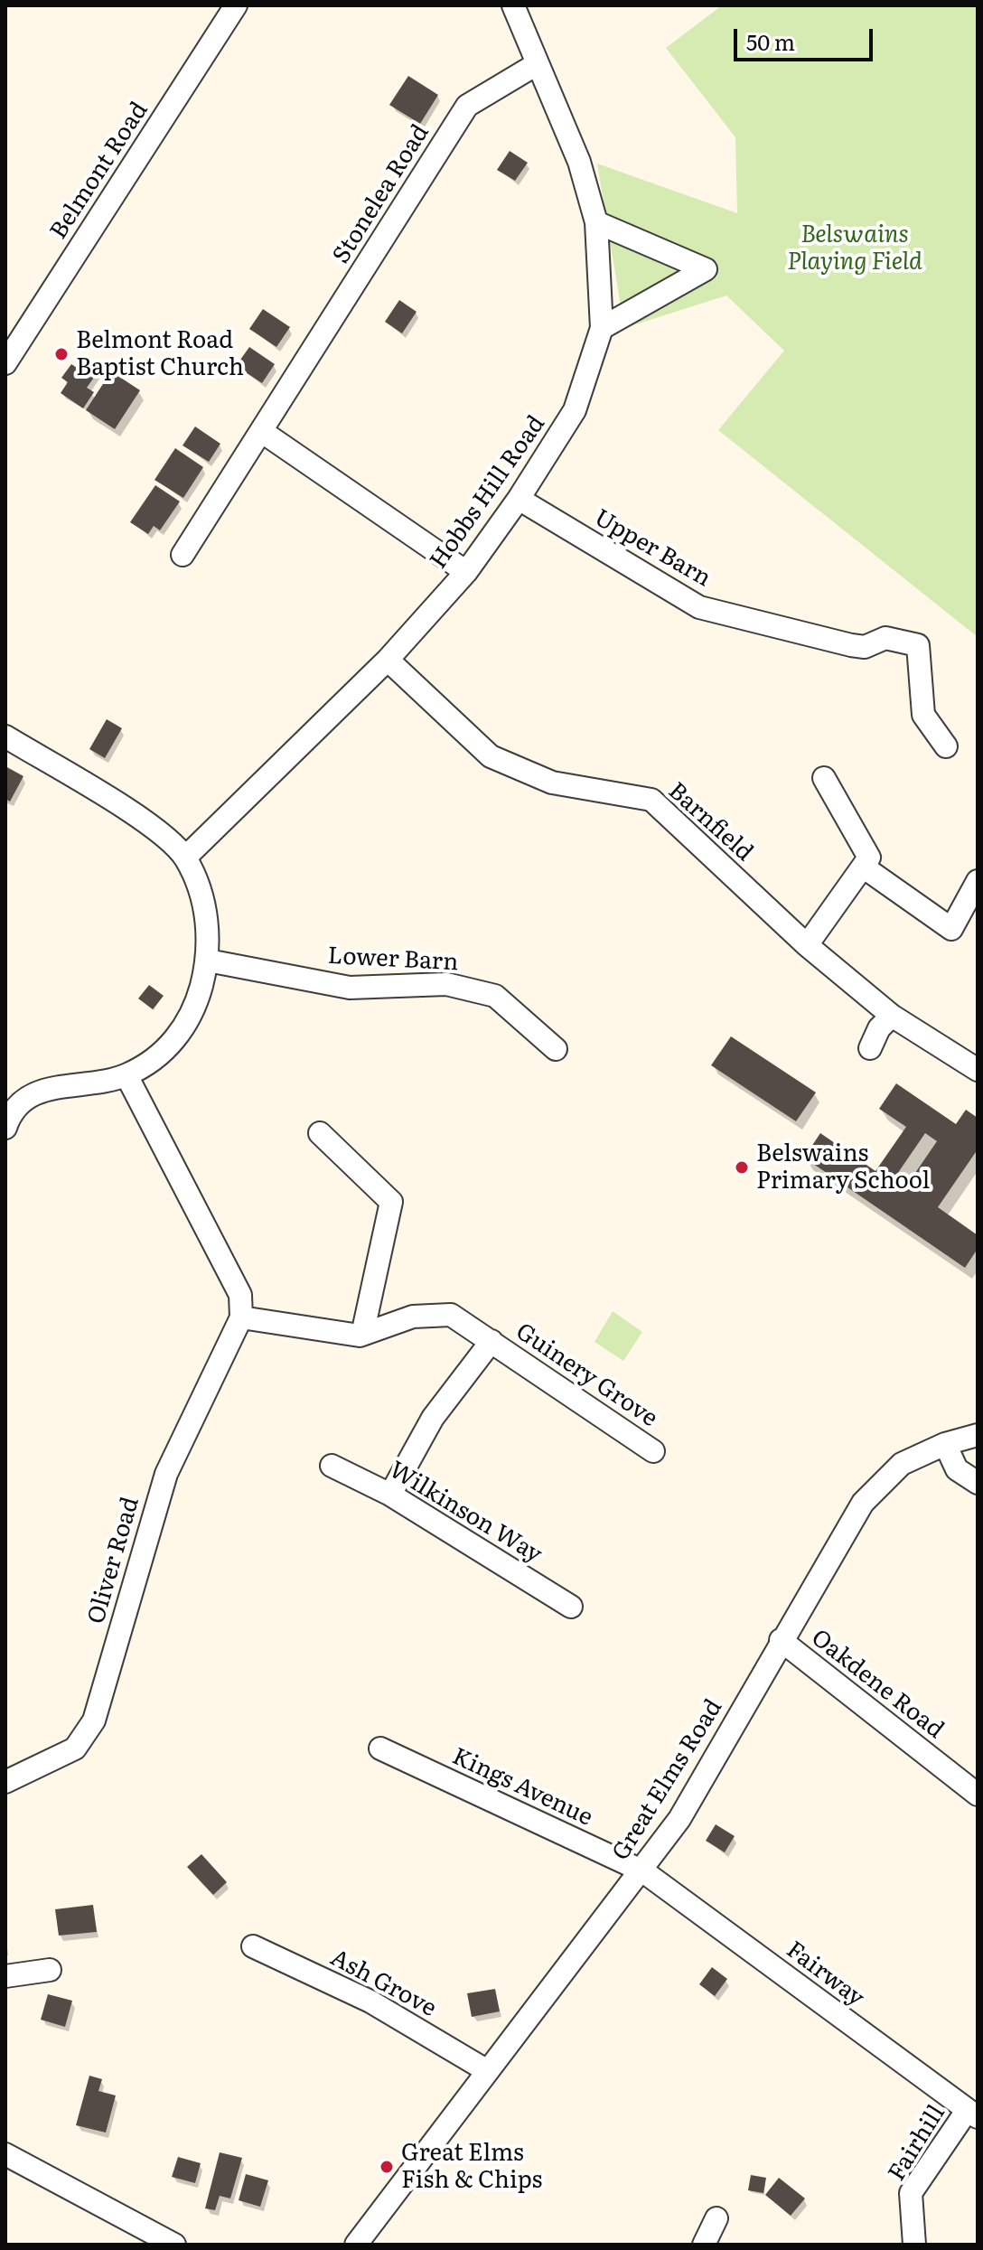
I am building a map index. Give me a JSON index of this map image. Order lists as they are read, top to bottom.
{
  "streets": {
    "street": [
      "Belmont Road",
      "Stonelea Road",
      "Hobbs Hill Road",
      "Upper Barn",
      "Barnfield",
      "Lower Barn",
      "Guinery Grove",
      "Wilkinson Way",
      "Oliver Road",
      "Oakdene Road",
      "Great Elms Road",
      "Kings Avenue",
      "Fairway",
      "Ash Grove",
      "Fairhill"
    ]
  },
  "crossings": [
    ["Stonelea Road", "Hobbs Hill Road"],
    ["Hobbs Hill Road", "Upper Barn"],
    ["Hobbs Hill Road", "Barnfield"],
    ["Guinery Grove", "Wilkinson Way"],
    ["Oakdene Road", "Great Elms Road"],
    ["Great Elms Road", "Kings Avenue"],
    ["Great Elms Road", "Fairway"],
    ["Great Elms Road", "Ash Grove"],
    ["Kings Avenue", "Fairway"],
    ["Fairway", "Fairhill"]
  ],
  "parks": ["Belswains Playing Field"],
  "places": ["Belmont Road Baptist Church", "Belswains Primary School", "Great Elms Fish & Chips"],
  "scale_bar": "50 m"
}
